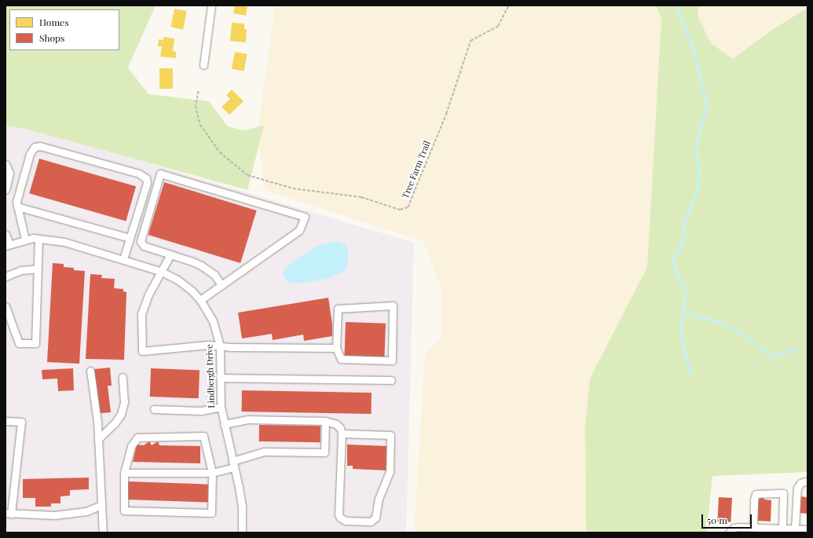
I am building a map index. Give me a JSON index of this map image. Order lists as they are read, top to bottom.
{
  "streets": {
    "street": ["Lindbergh Drive"],
    "path": ["Tree Farm Trail"]
  },
  "legend": ["Homes", "Shops"],
  "scale_bar": "50 m"
}
